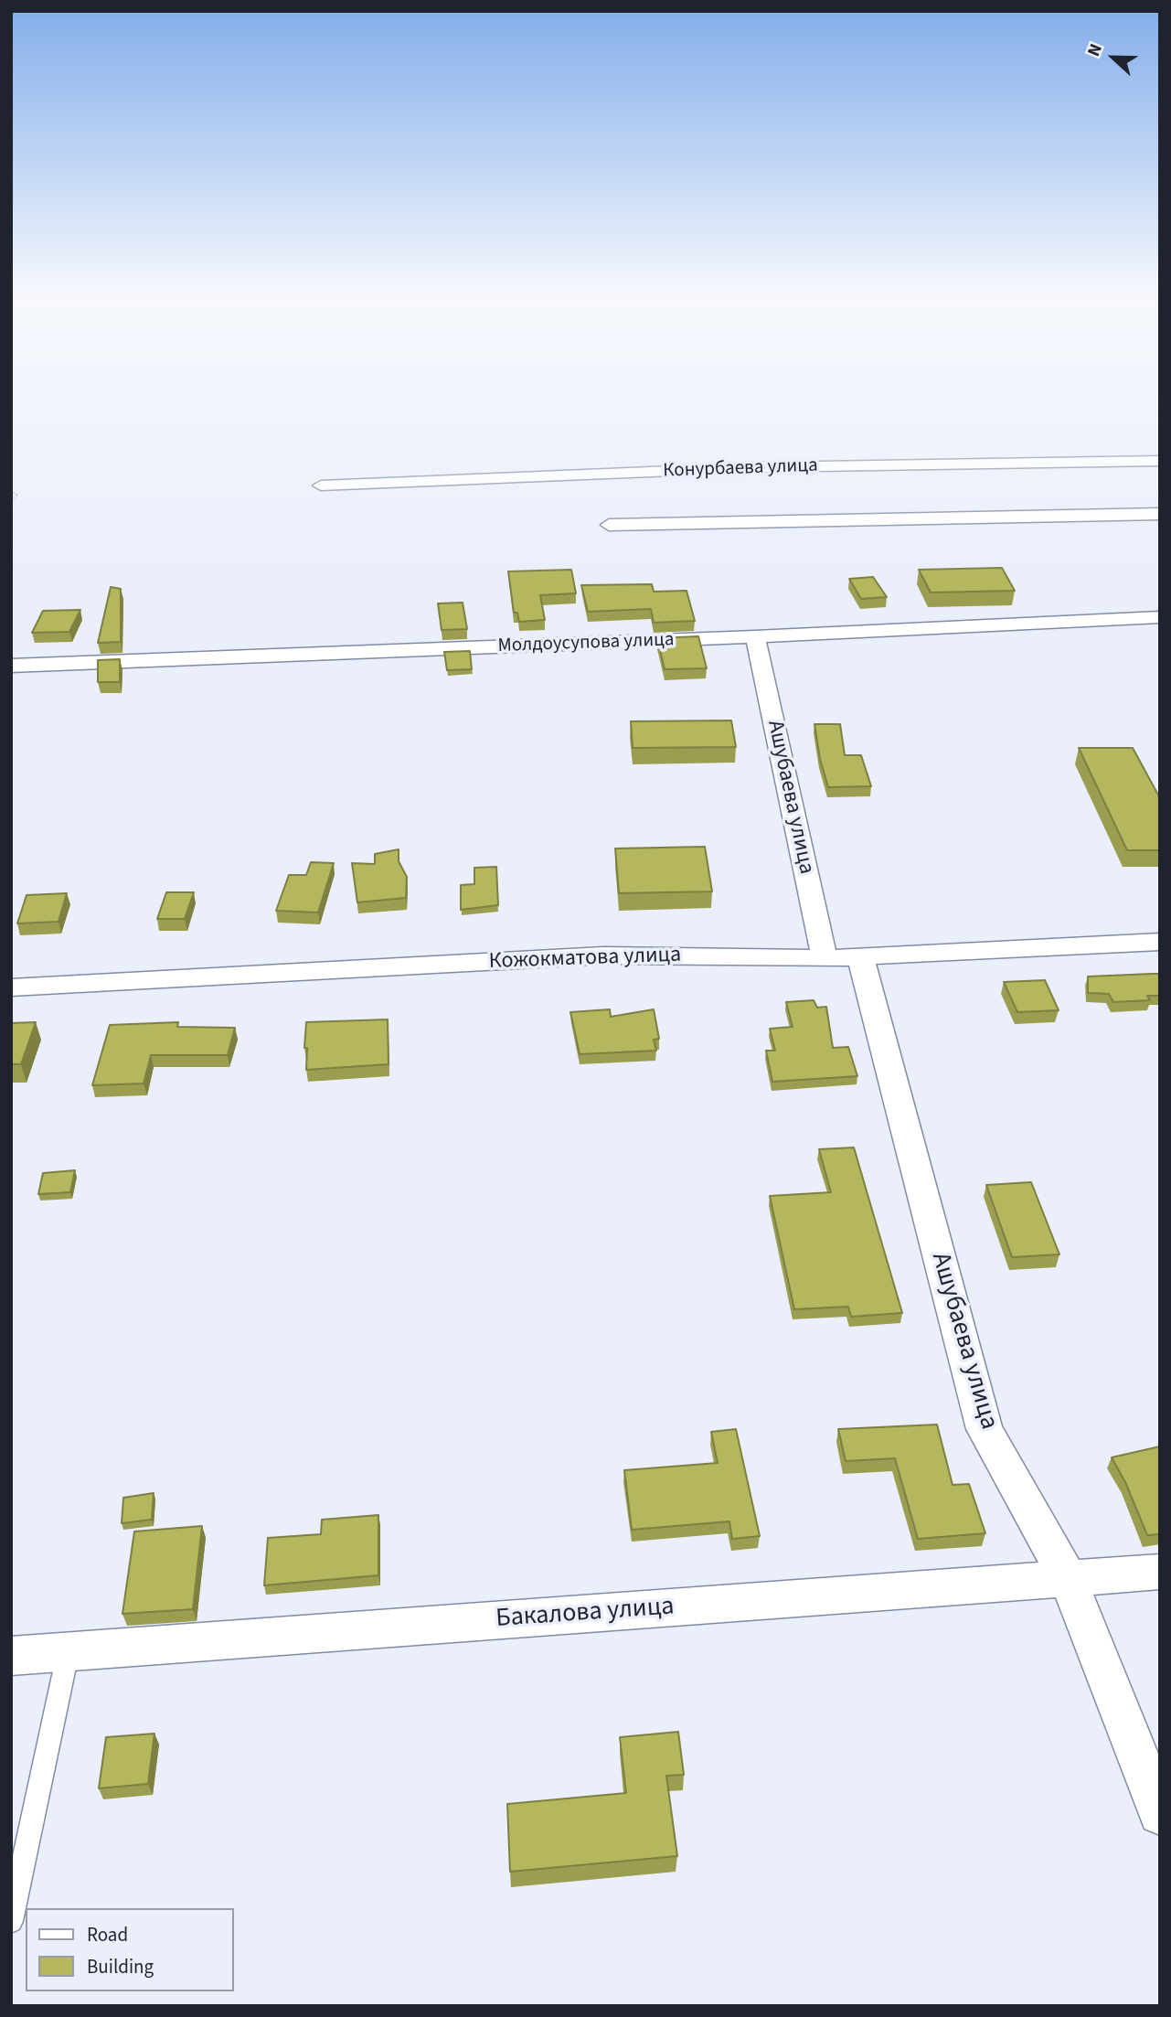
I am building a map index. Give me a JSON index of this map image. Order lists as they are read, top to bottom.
{
  "streets": {
    "street": [
      "Конурбаева улица",
      "Молдоусупова улица",
      "Ашубаева улица",
      "Кожокматова улица",
      "Бакалова улица"
    ]
  },
  "crossings": [
    ["Молдоусупова улица", "Ашубаева улица"],
    ["Ашубаева улица", "Кожокматова улица"],
    ["Ашубаева улица", "Бакалова улица"]
  ],
  "legend": ["Road", "Building"],
  "north": "left"
}
